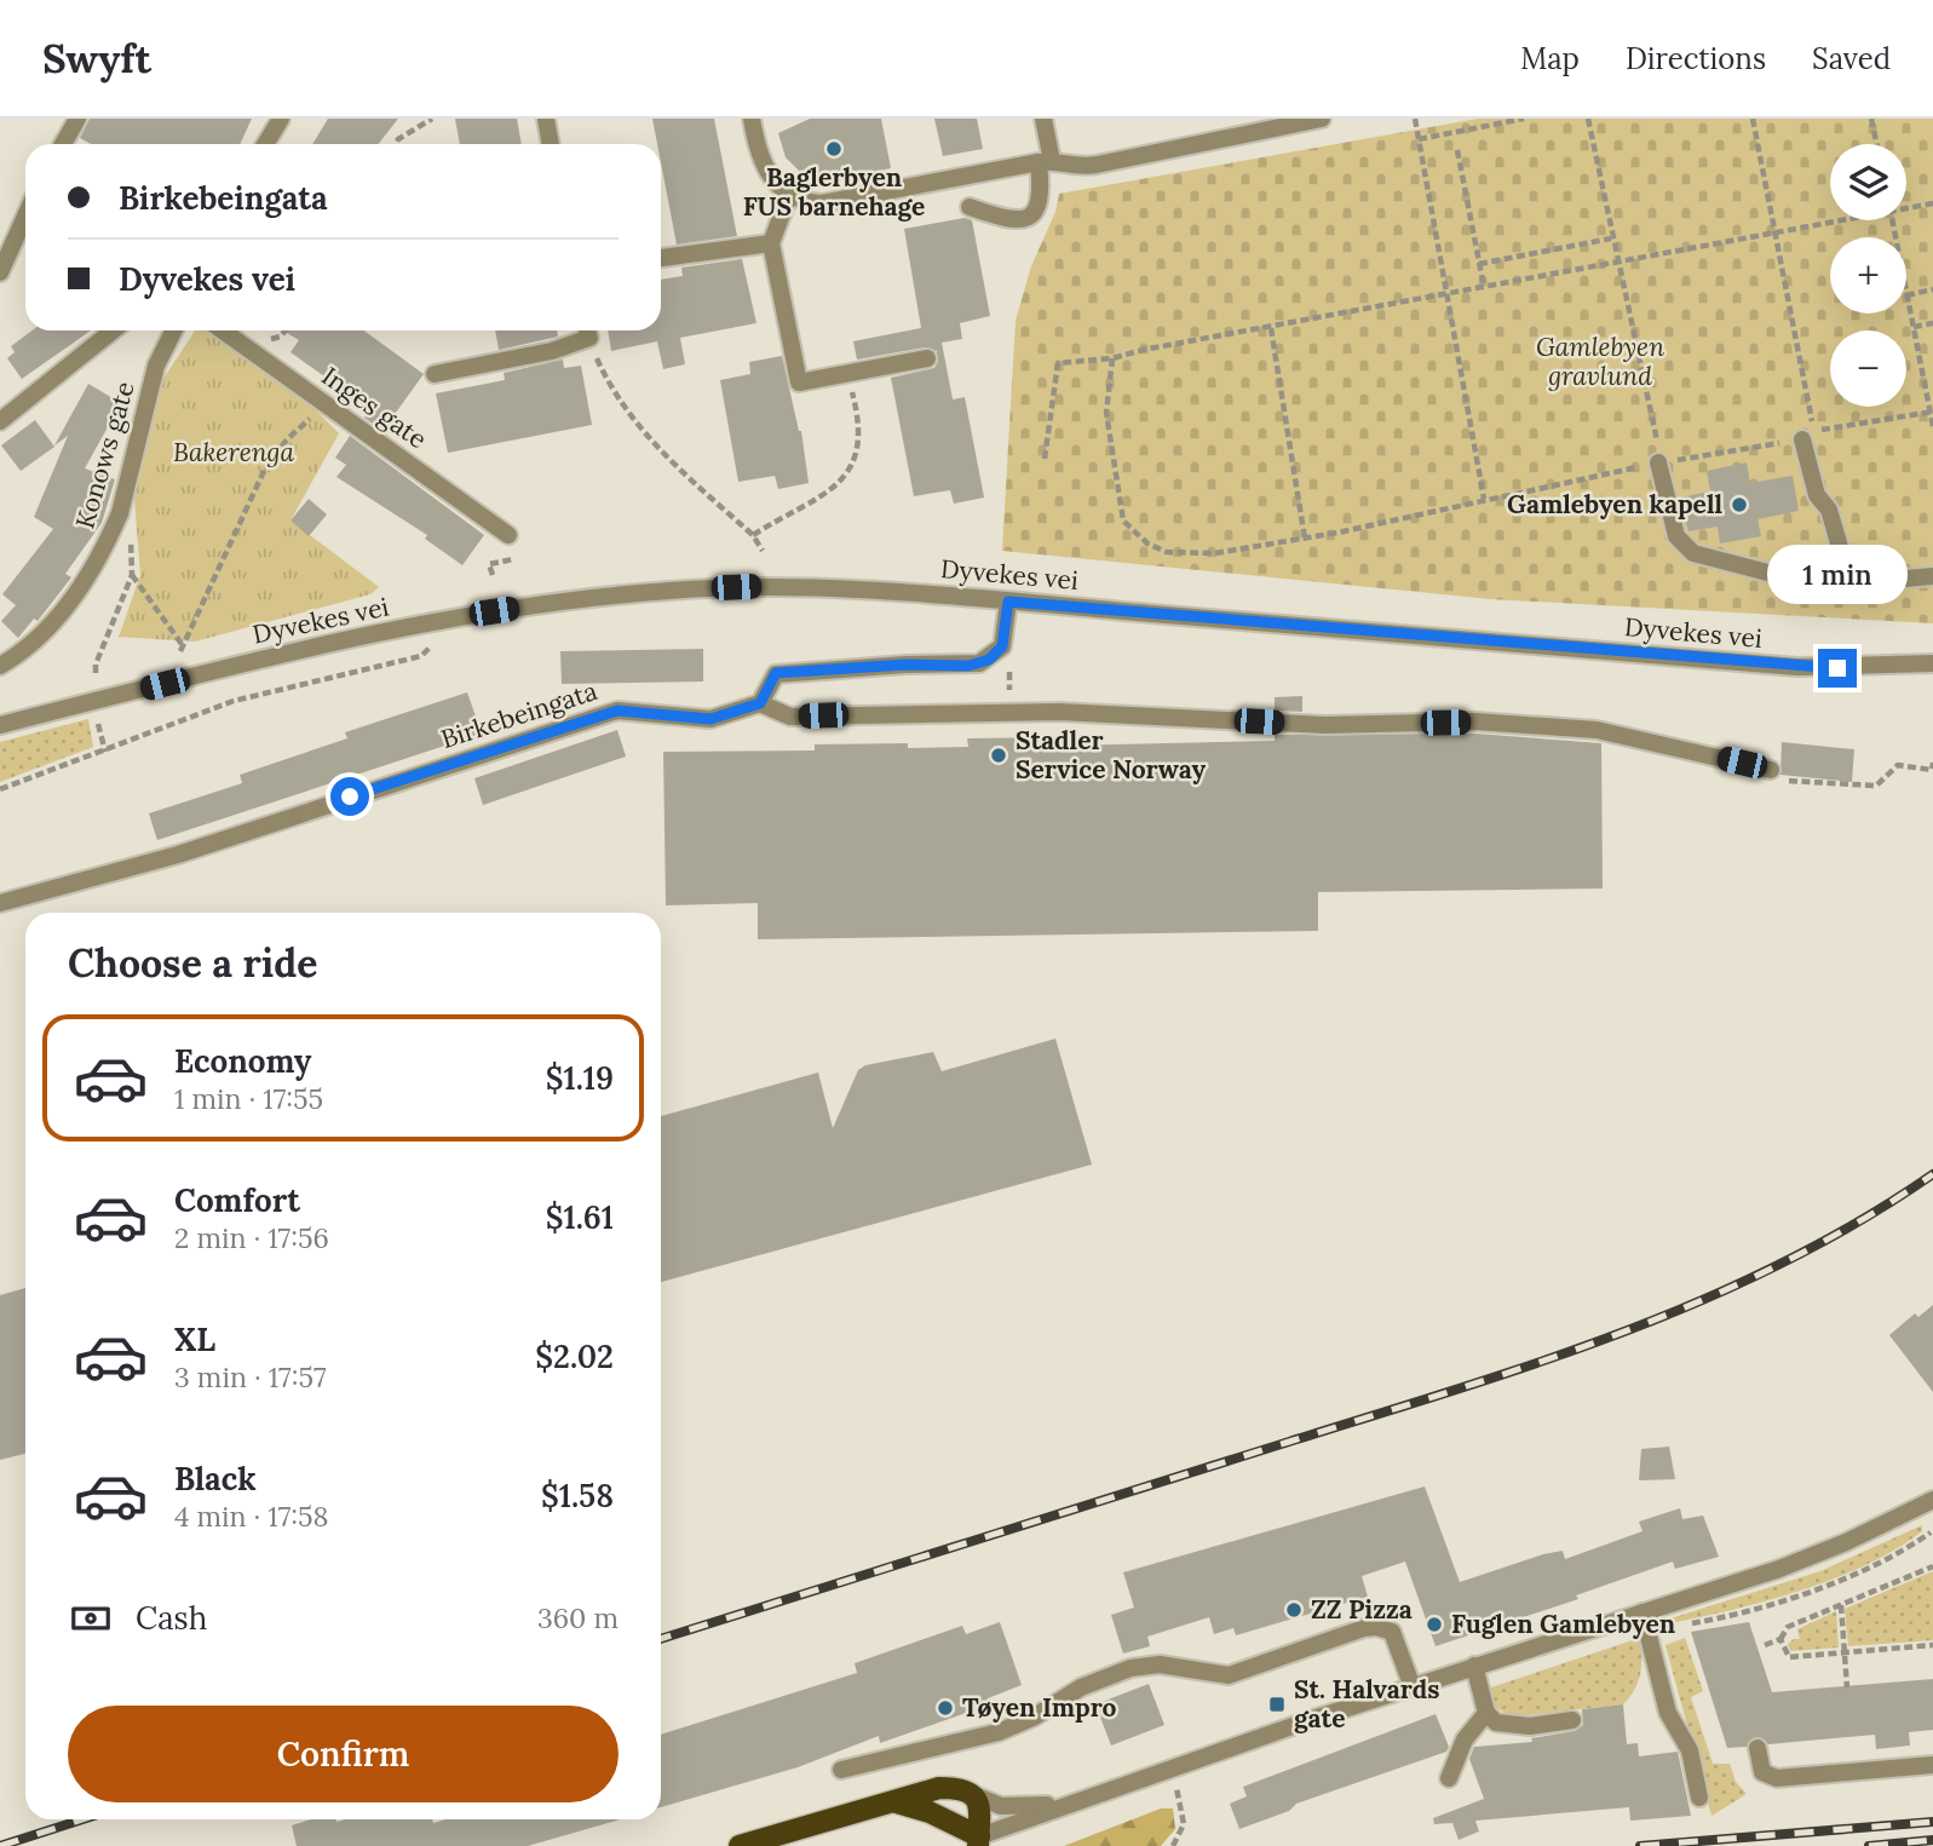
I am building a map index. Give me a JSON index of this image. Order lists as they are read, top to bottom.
{
  "streets": {
    "street": [
      "Inges gate",
      "Konows gate",
      "Dyvekes vei",
      "Birkebeingata"
    ]
  },
  "parks": ["Gamlebyen gravlund", "Bakerenga"],
  "places": {
    "other": [
      "Baglerbyen FUS barnehage",
      "Gamlebyen kapell",
      "Stadler Service Norway",
      "ZZ Pizza",
      "Fuglen Gamlebyen",
      "Tøyen Impro"
    ],
    "transit": ["St. Halvards gate"]
  },
  "page": {
    "header": "Swyft",
    "nav": ["Map", "Directions", "Saved"],
    "map_buttons": ["+", "−"],
    "banner": ["Birkebeingata", "Dyvekes vei"],
    "bubble": "1 min",
    "heading": "Choose a ride",
    "list": [
      {
        "name": "Economy",
        "note": "1 min · 17:55",
        "value": "$1.19"
      },
      {
        "name": "Comfort",
        "note": "2 min · 17:56",
        "value": "$1.61"
      },
      {
        "name": "XL",
        "note": "3 min · 17:57",
        "value": "$2.02"
      },
      {
        "name": "Black",
        "note": "4 min · 17:58",
        "value": "$1.58"
      }
    ],
    "pay": ["Cash", "360 m"],
    "buttons": "Confirm"
  }
}
